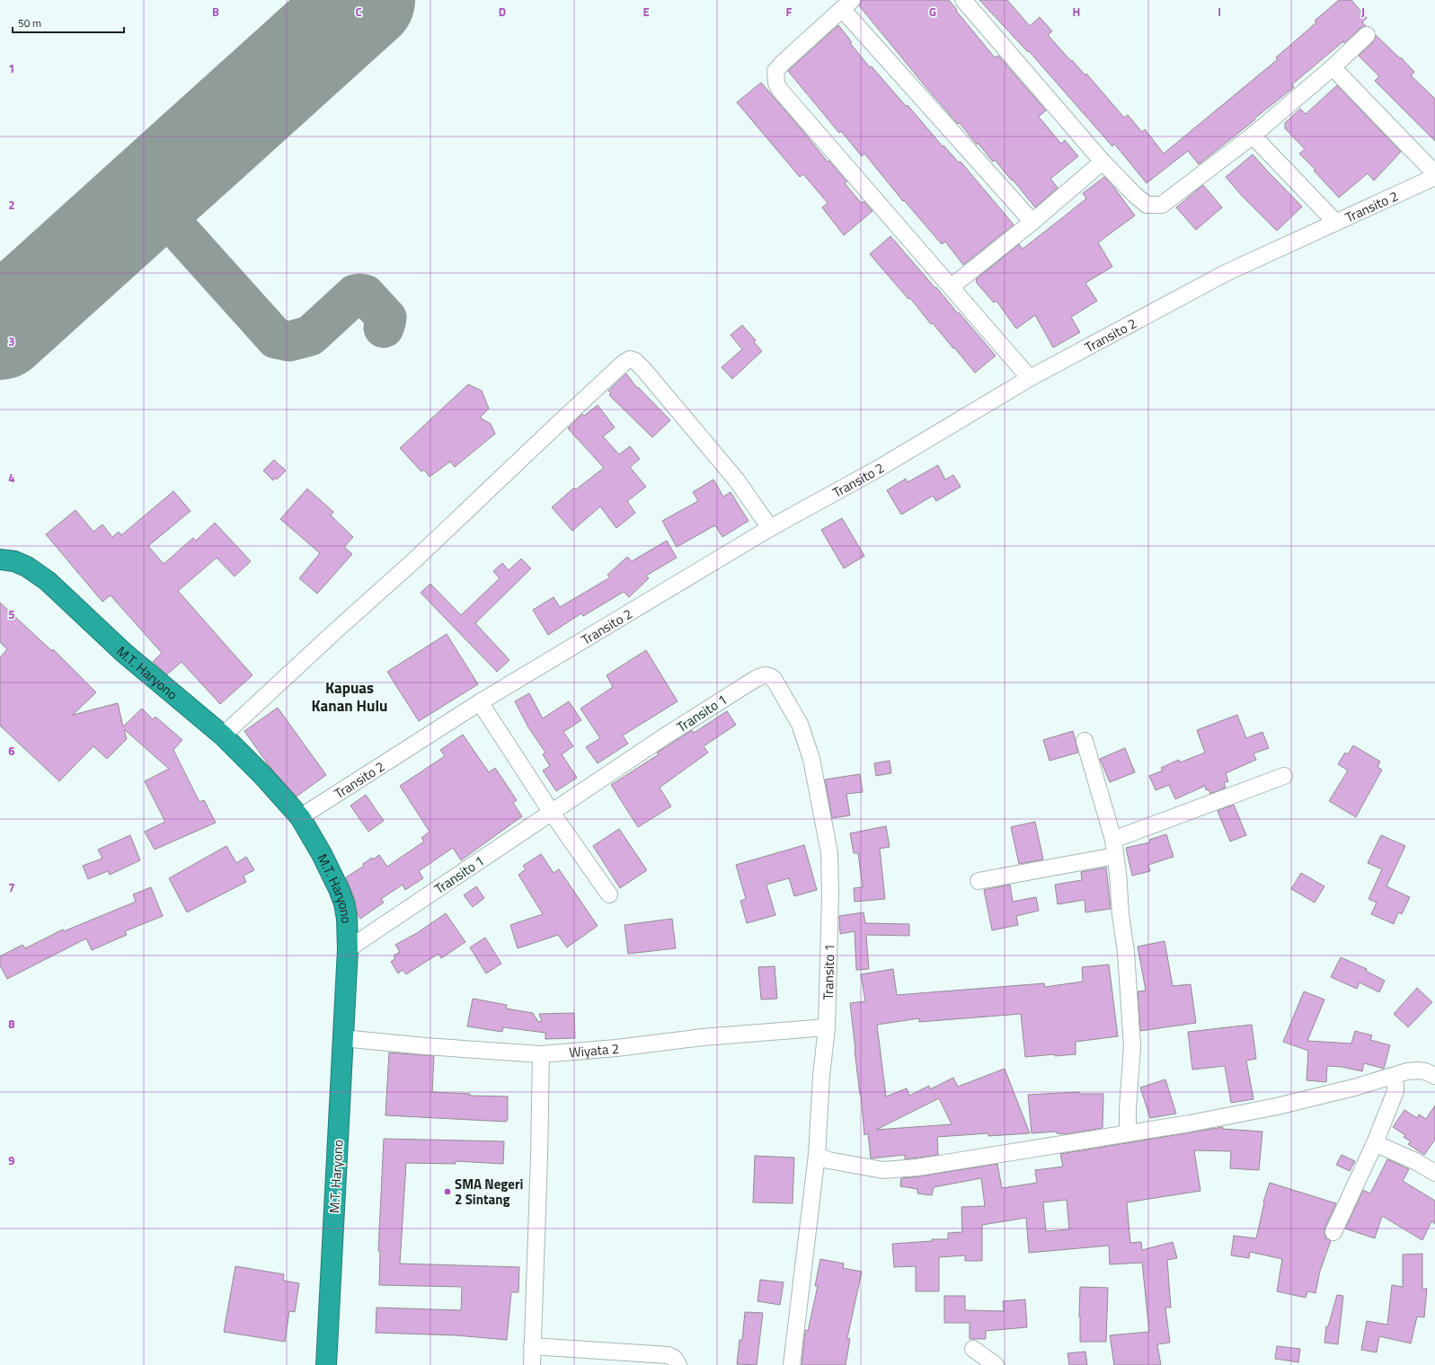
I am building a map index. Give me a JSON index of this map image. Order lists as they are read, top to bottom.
{
  "streets": {
    "highway": ["M.T. Haryono"],
    "street": ["Transito 2", "Transito 1", "Wiyata 2"]
  },
  "crossings": [
    ["Transito 2", "M.T. Haryono"],
    ["M.T. Haryono", "Transito 1"],
    ["M.T. Haryono", "Wiyata 2"],
    ["Transito 1", "Wiyata 2"]
  ],
  "districts": ["Kapuas Kanan Hulu"],
  "places": ["SMA Negeri 2 Sintang"],
  "scale_bar": "50 m",
  "grid": {
    "columns": [
      "B",
      "C",
      "D",
      "E",
      "F",
      "G",
      "H",
      "I",
      "J"
    ],
    "rows": [
      "1",
      "2",
      "3",
      "4",
      "5",
      "6",
      "7",
      "8",
      "9"
    ]
  }
}
